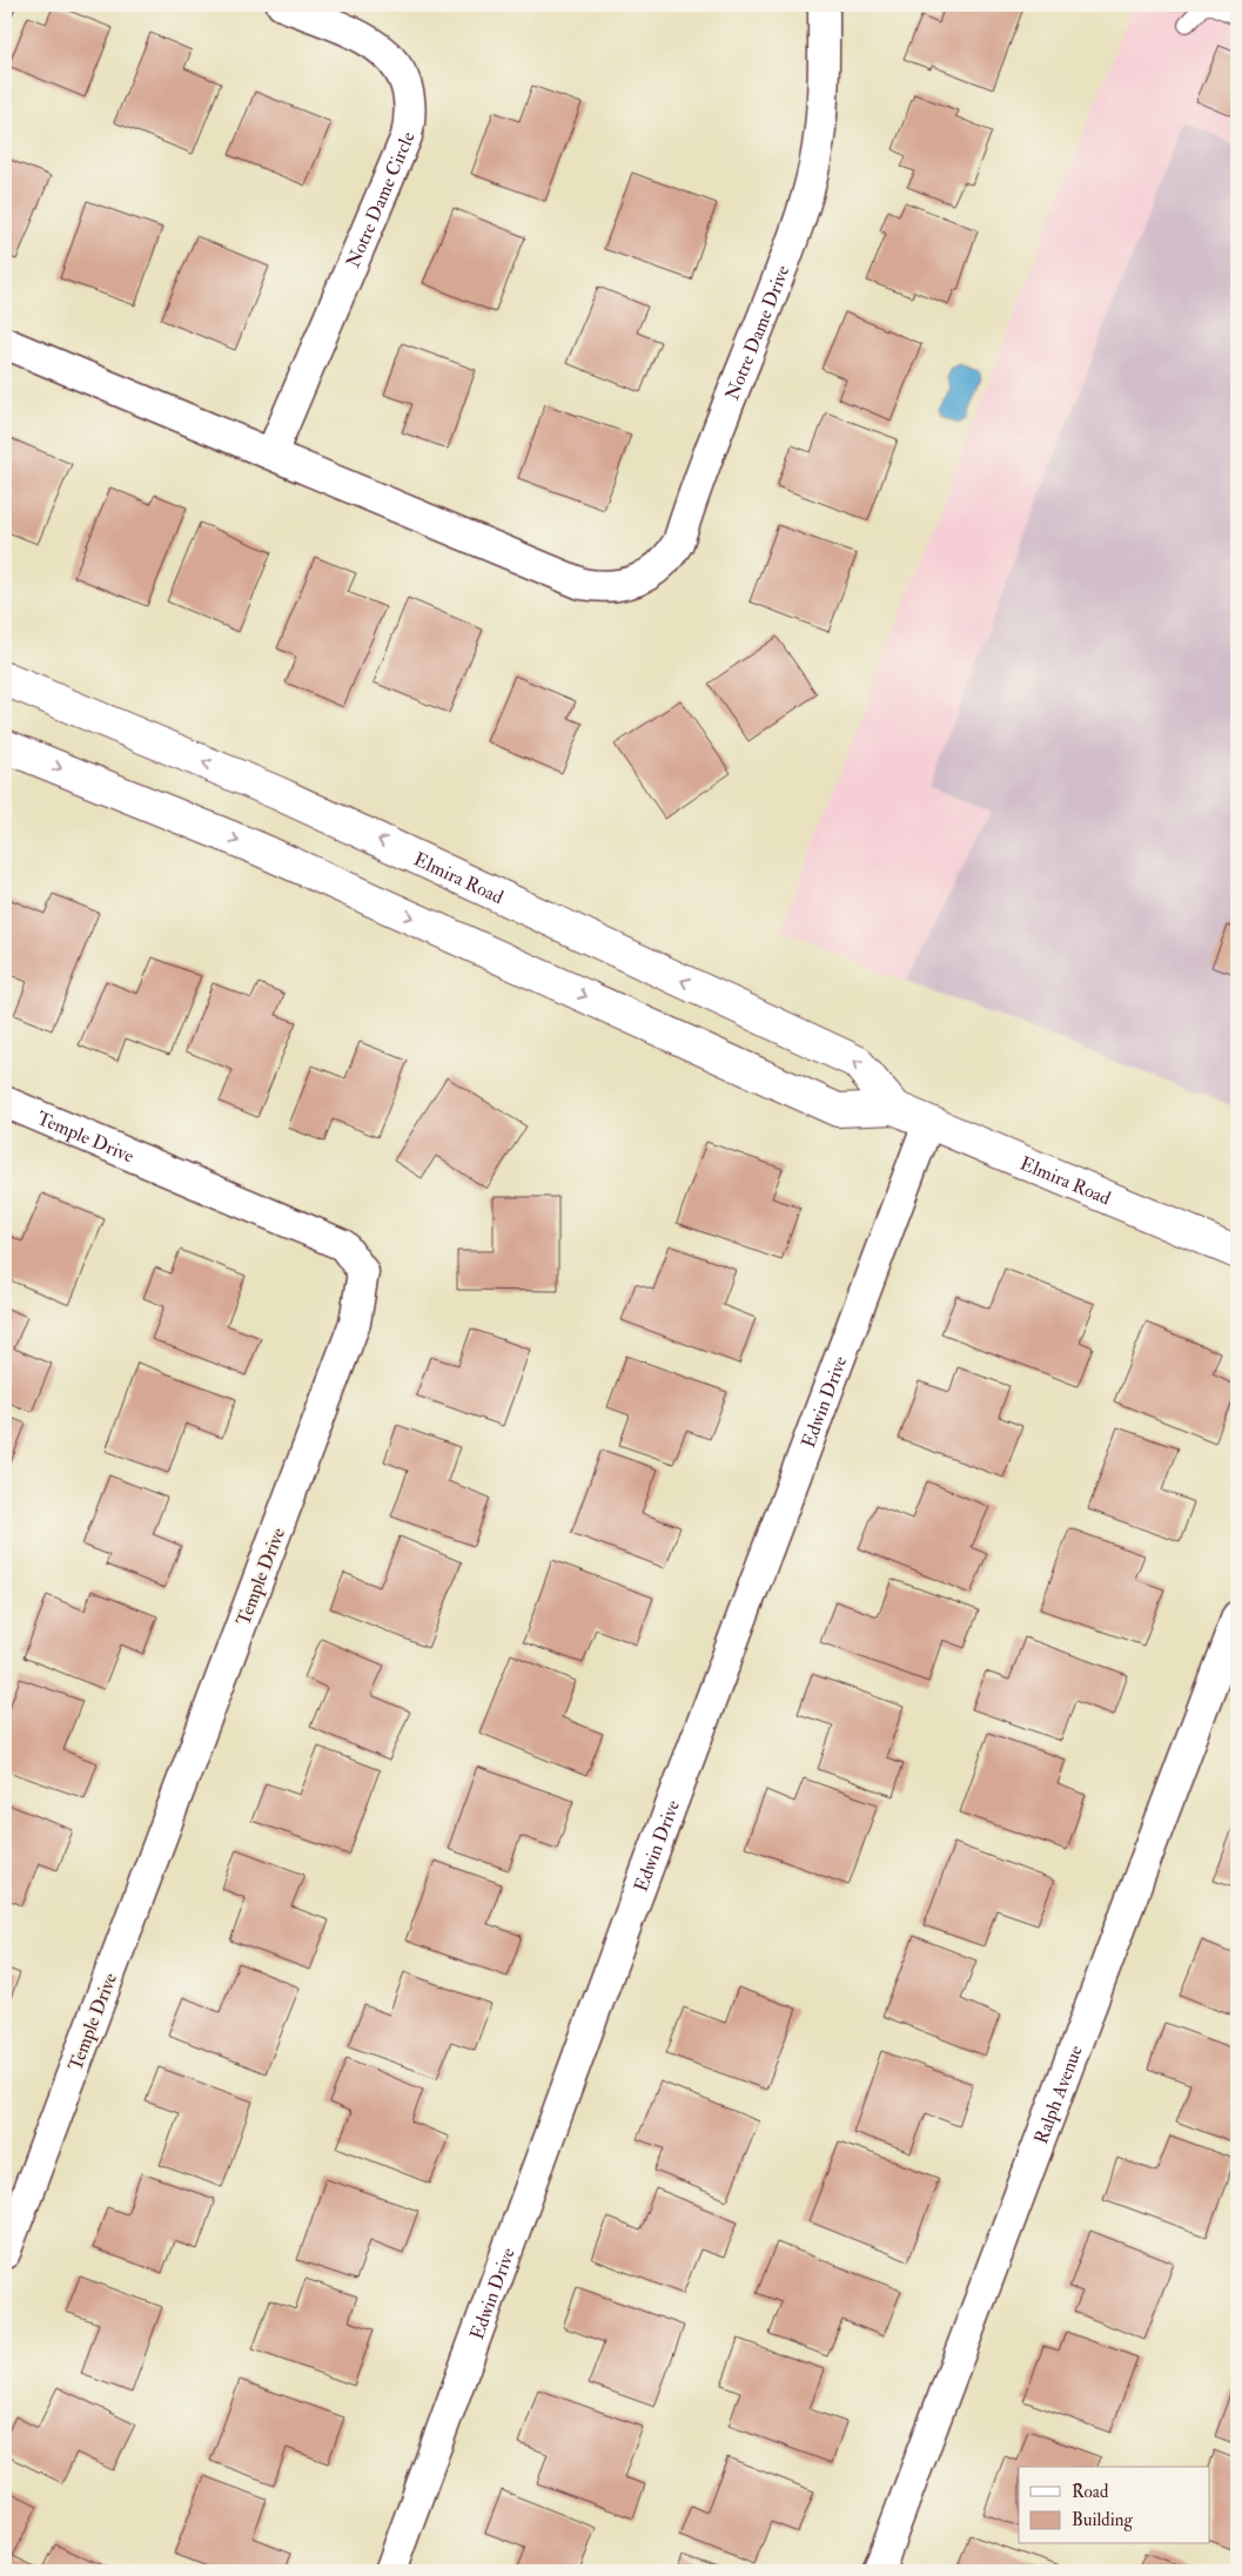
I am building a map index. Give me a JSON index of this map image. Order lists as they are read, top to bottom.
{
  "streets": {
    "main road": ["Elmira Road"],
    "street": [
      "Notre Dame Circle",
      "Notre Dame Drive",
      "Temple Drive",
      "Edwin Drive",
      "Ralph Avenue"
    ]
  },
  "crossings": [
    ["Notre Dame Circle", "Notre Dame Drive"],
    ["Elmira Road", "Edwin Drive"]
  ],
  "legend": ["Road", "Building"]
}
